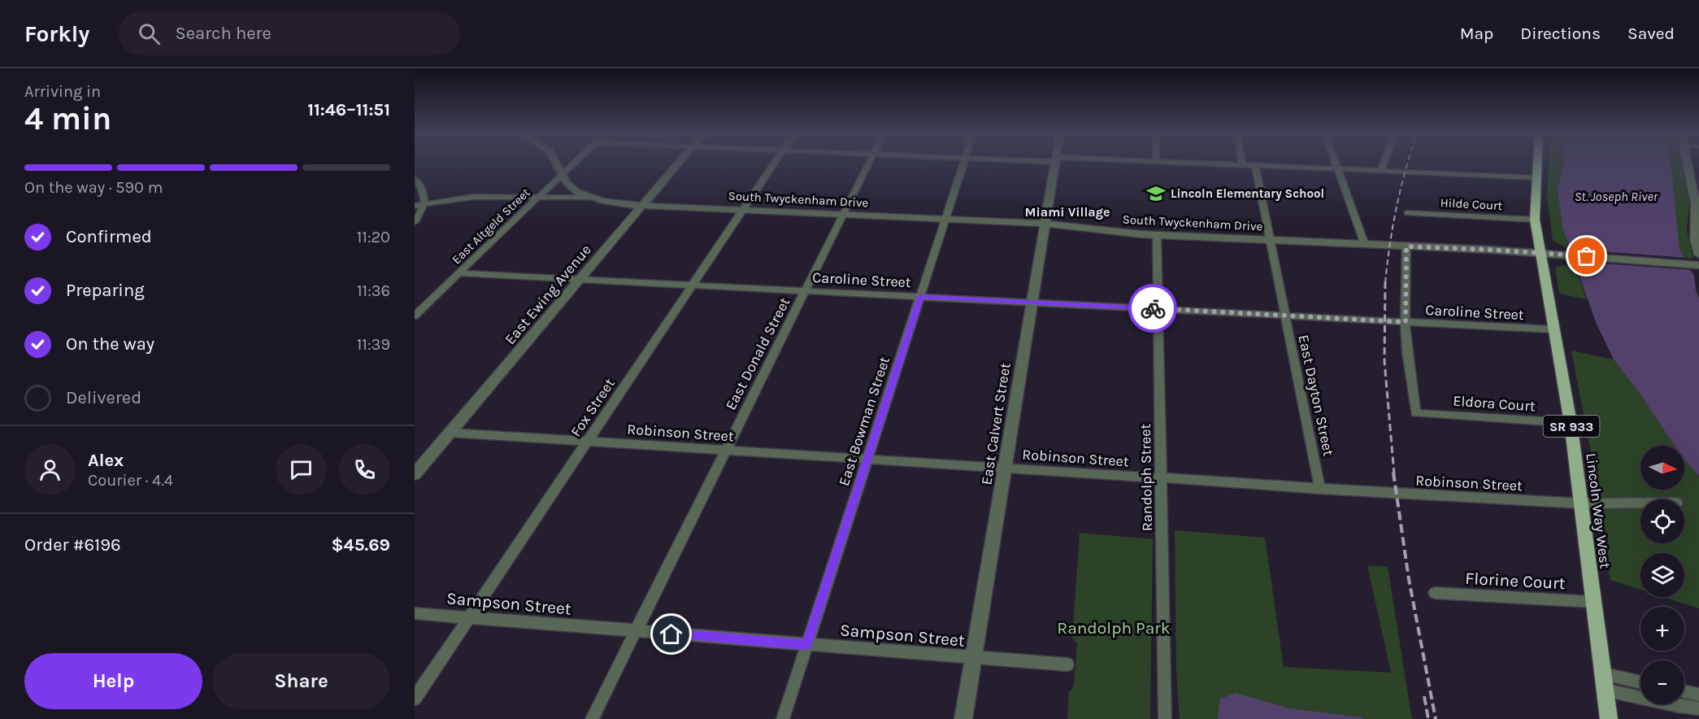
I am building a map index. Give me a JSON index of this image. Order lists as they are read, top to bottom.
{
  "streets": {
    "main road": ["SR 933", "Lincoln Way West"],
    "street": [
      "South Twyckenham Drive",
      "Hilde Court",
      "East Altgeld Street",
      "Caroline Street",
      "East Ewing Avenue",
      "East Donald Street",
      "East Dayton Street",
      "Eldora Court",
      "Fox Street",
      "East Bowman Street",
      "East Calvert Street",
      "Robinson Street",
      "Randolph Street",
      "Florine Court",
      "Sampson Street"
    ]
  },
  "crossings": [
    ["South Twyckenham Drive", "East Altgeld Street"],
    ["South Twyckenham Drive", "East Ewing Avenue"],
    ["South Twyckenham Drive", "East Donald Street"],
    ["South Twyckenham Drive", "East Dayton Street"],
    ["South Twyckenham Drive", "Fox Street"],
    ["South Twyckenham Drive", "East Bowman Street"],
    ["South Twyckenham Drive", "East Calvert Street"],
    ["South Twyckenham Drive", "Randolph Street"],
    ["South Twyckenham Drive", "Lincoln Way West"],
    ["Hilde Court", "Lincoln Way West"],
    ["East Altgeld Street", "Caroline Street"],
    ["Caroline Street", "East Ewing Avenue"],
    ["Caroline Street", "East Donald Street"],
    ["Caroline Street", "East Dayton Street"],
    ["Caroline Street", "Eldora Court"],
    ["Caroline Street", "Fox Street"],
    ["Caroline Street", "East Bowman Street"],
    ["Caroline Street", "East Calvert Street"],
    ["Caroline Street", "Randolph Street"],
    ["Caroline Street", "Lincoln Way West"],
    ["East Ewing Avenue", "Robinson Street"],
    ["East Donald Street", "Robinson Street"],
    ["East Donald Street", "Sampson Street"],
    ["East Dayton Street", "Robinson Street"],
    ["Eldora Court", "Lincoln Way West"],
    ["Fox Street", "Robinson Street"],
    ["Fox Street", "Sampson Street"],
    ["East Bowman Street", "Robinson Street"],
    ["East Bowman Street", "Sampson Street"],
    ["East Calvert Street", "Robinson Street"],
    ["East Calvert Street", "Sampson Street"],
    ["Robinson Street", "Randolph Street"],
    ["Robinson Street", "Lincoln Way West"],
    ["Lincoln Way West", "Florine Court"]
  ],
  "districts": ["Miami Village"],
  "water": ["St. Joseph River"],
  "parks": ["Randolph Park"],
  "places": {
    "school or university": ["Lincoln Elementary School"]
  },
  "north": "right",
  "page": {
    "header": "Forkly",
    "search": "Search here",
    "nav": ["Map", "Directions", "Saved"],
    "heading": ["4 min", "Arriving in", "11:46–11:51"],
    "panel": [
      "Alex",
      "Courier · 4.4",
      "Order #6196",
      "$45.69"
    ],
    "bar": "On the way · 590 m",
    "list": [
      ["Confirmed", "11:20"],
      ["Preparing", "11:36"],
      ["On the way", "11:39"],
      "Delivered"
    ],
    "map_buttons": ["+", "−"],
    "buttons": ["Help", "Share"]
  }
}
